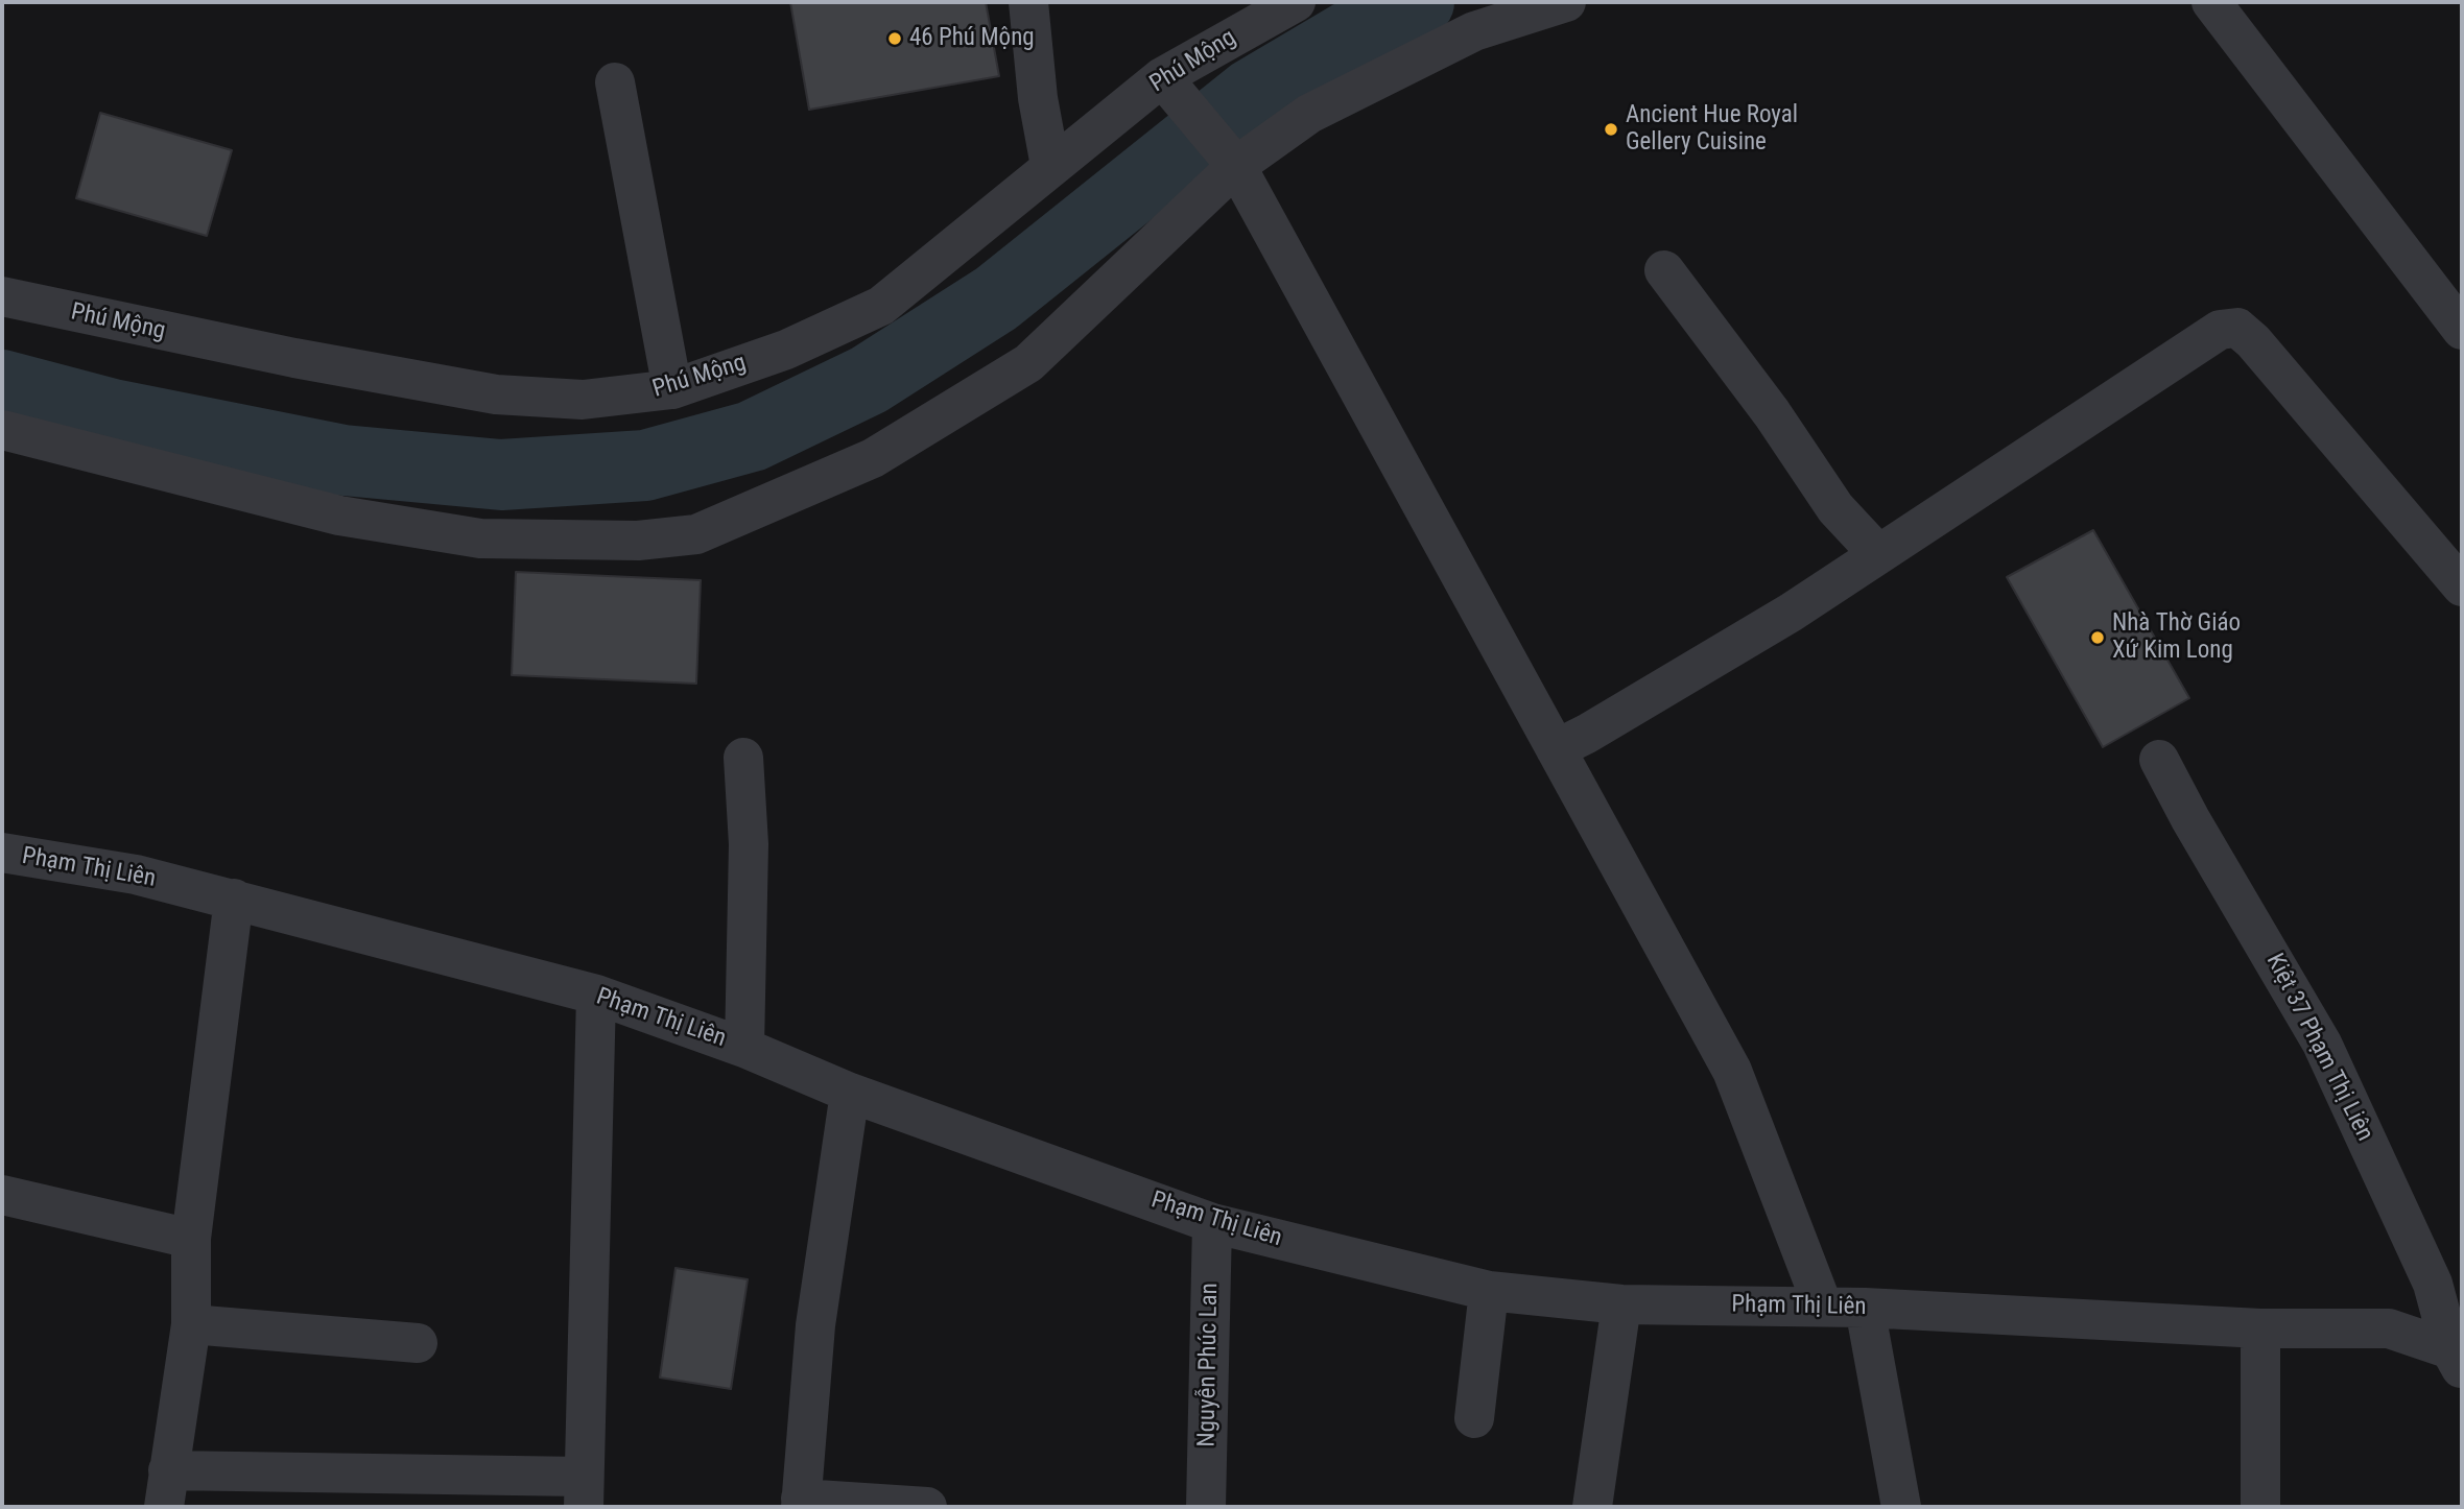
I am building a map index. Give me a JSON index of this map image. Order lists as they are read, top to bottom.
{
  "streets": {
    "street": [
      "Phú Mộng",
      "Phạm Thị Liên",
      "Kiệt 37 Phạm Thị Liên",
      "Nguyễn Phúc Lan"
    ]
  },
  "crossings": [
    ["Phạm Thị Liên", "Kiệt 37 Phạm Thị Liên"],
    ["Phạm Thị Liên", "Nguyễn Phúc Lan"]
  ],
  "places": ["46 Phú Mộng", "Ancient Hue Royal Gellery Cuisine", "Nhà Thờ Giáo Xứ Kim Long"]
}
